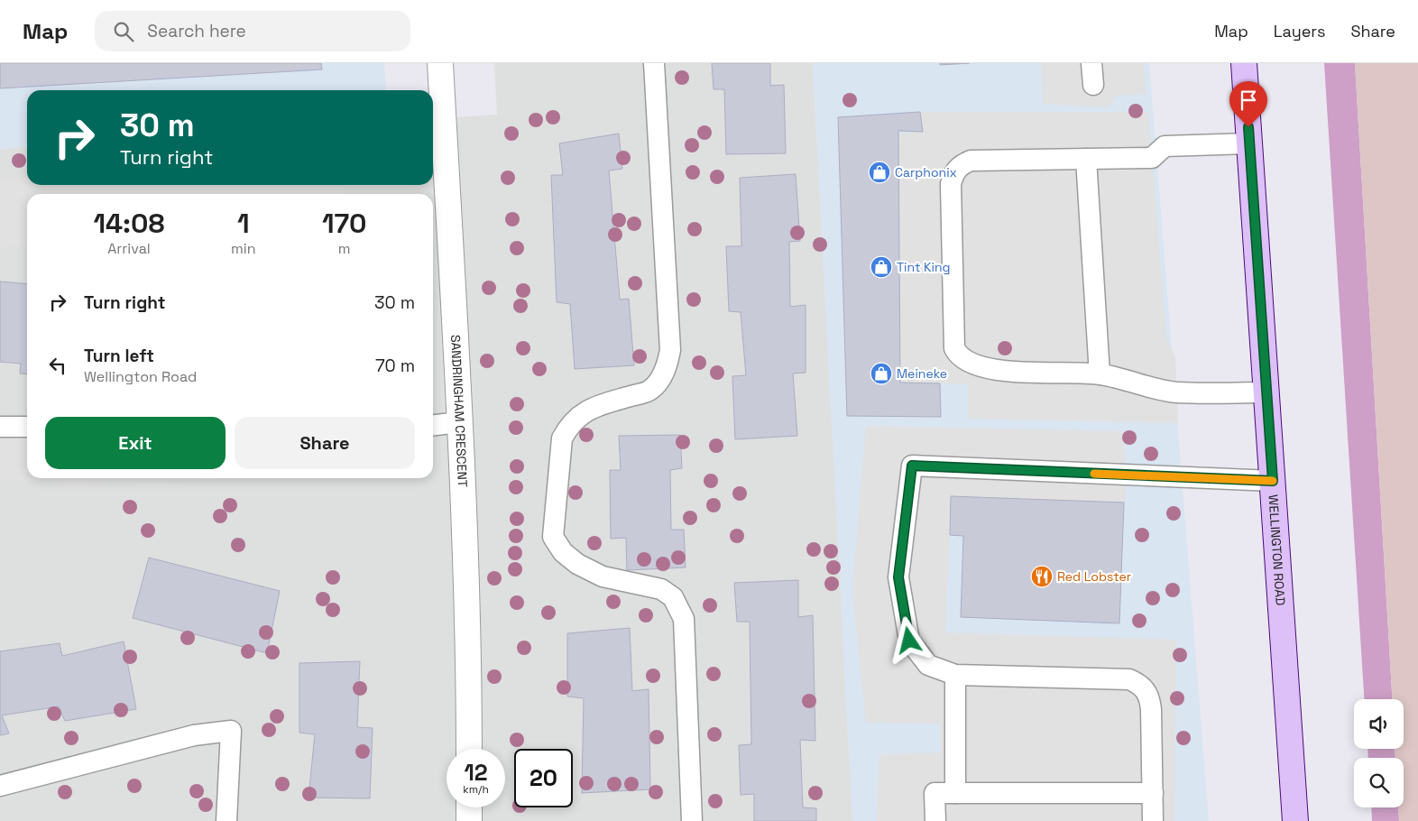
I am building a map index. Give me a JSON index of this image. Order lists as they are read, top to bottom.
{
  "streets": {
    "main road": ["WELLINGTON ROAD"],
    "street": ["SANDRINGHAM CRESCENT"]
  },
  "places": {
    "shop": ["Carphonix", "Tint King", "Meineke"],
    "restaurant": ["Red Lobster"]
  },
  "page": {
    "header": "Map",
    "search": "Search here",
    "nav": ["Map", "Layers", "Share"],
    "turn": ["30 m", "Turn right"],
    "eta": [
      "14:08",
      "Arrival",
      "1",
      "min",
      "170",
      "m"
    ],
    "list": [
      {
        "name": "Turn right",
        "value": "30 m"
      },
      {
        "name": "Turn left",
        "note": "Wellington Road",
        "value": "70 m"
      }
    ],
    "buttons": ["Exit", "Share"],
    "speed": "12 km/h",
    "limit": "20"
  }
}
